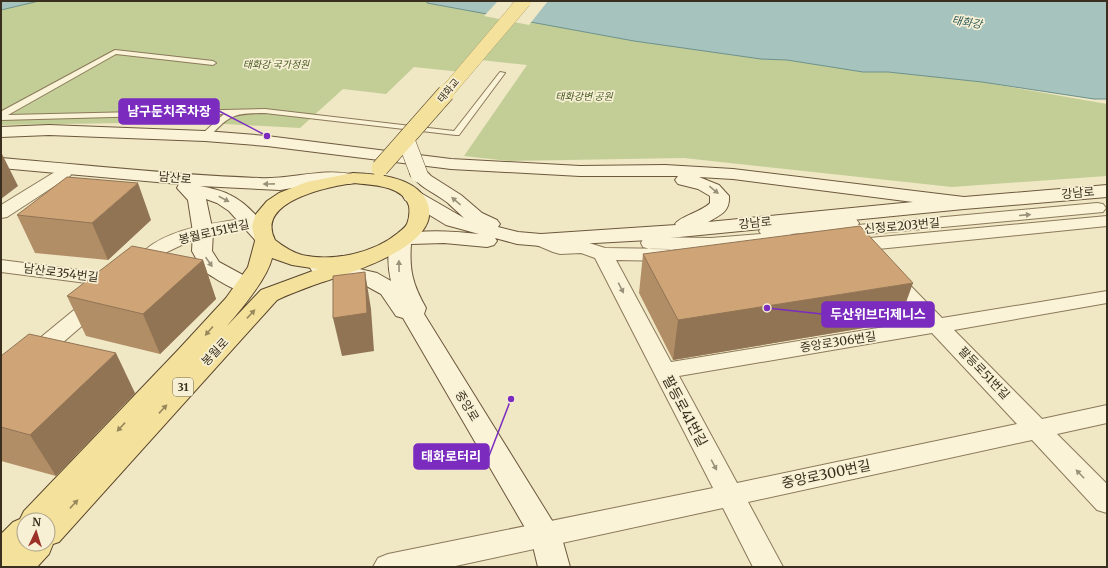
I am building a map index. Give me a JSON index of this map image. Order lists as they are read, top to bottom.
{
  "streets": {
    "main road": [
      "태화교",
      "남산로",
      "강남로",
      "봉월로",
      "31",
      "중앙로"
    ],
    "street": [
      "신정로203번길",
      "봉월로151번길",
      "남산로354번길",
      "중앙로306번길",
      "팔등로51번길",
      "팔등로41번길",
      "중앙로300번길"
    ]
  },
  "crossings": [
    ["남산로", "봉월로151번길"],
    ["남산로", "봉월로"],
    ["강남로", "신정로203번길"],
    ["신정로203번길", "팔등로51번길"],
    ["봉월로151번길", "남산로354번길"],
    ["봉월로151번길", "봉월로"],
    ["중앙로306번길", "팔등로51번길"],
    ["중앙로306번길", "팔등로41번길"],
    ["팔등로51번길", "중앙로300번길"],
    ["중앙로", "중앙로300번길"],
    ["팔등로41번길", "중앙로300번길"]
  ],
  "one_way": ["팔등로41번길"],
  "water": ["태화강"],
  "parks": ["태화강 국가정원", "태화강변 공원"],
  "places": ["남구둔치주차장", "두산위브더제니스", "태화로터리"],
  "north": "top"
}
